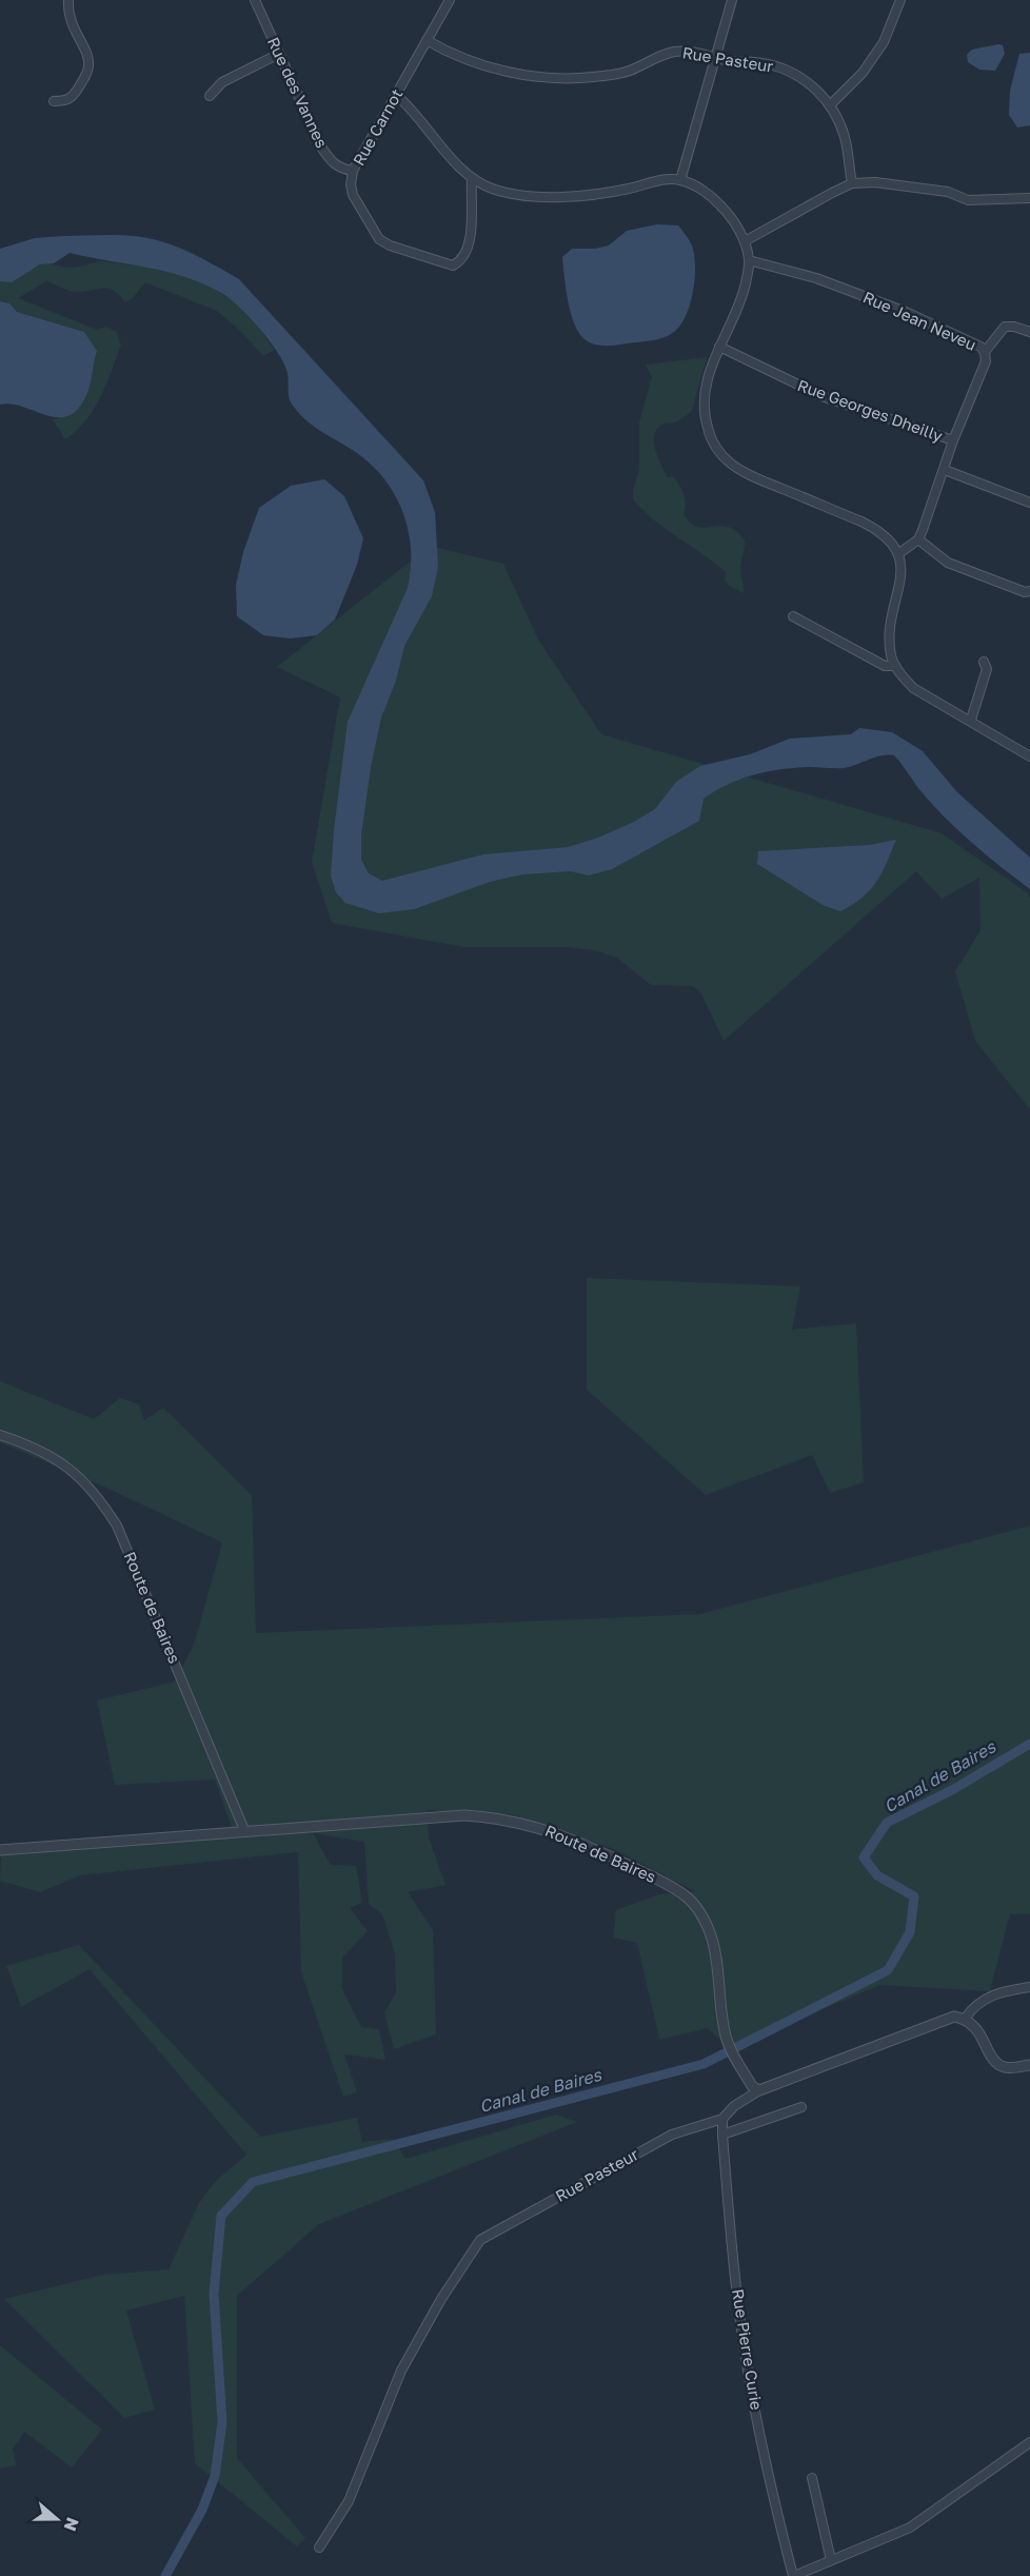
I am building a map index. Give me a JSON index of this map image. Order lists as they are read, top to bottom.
{
  "streets": {
    "street": [
      "Rue Pasteur",
      "Rue des Vannes",
      "Rue Carnot",
      "Rue Jean Neveu",
      "Rue Georges Dheilly",
      "Route de Baires",
      "Rue Pierre Curie"
    ]
  },
  "crossings": [
    ["Rue Pasteur", "Rue Carnot"],
    ["Rue Pasteur", "Route de Baires"],
    ["Rue Pasteur", "Rue Pierre Curie"],
    ["Rue des Vannes", "Rue Carnot"],
    ["Rue Jean Neveu", "Rue Georges Dheilly"]
  ],
  "water": ["Canal de Baires"],
  "north": "right"
}
